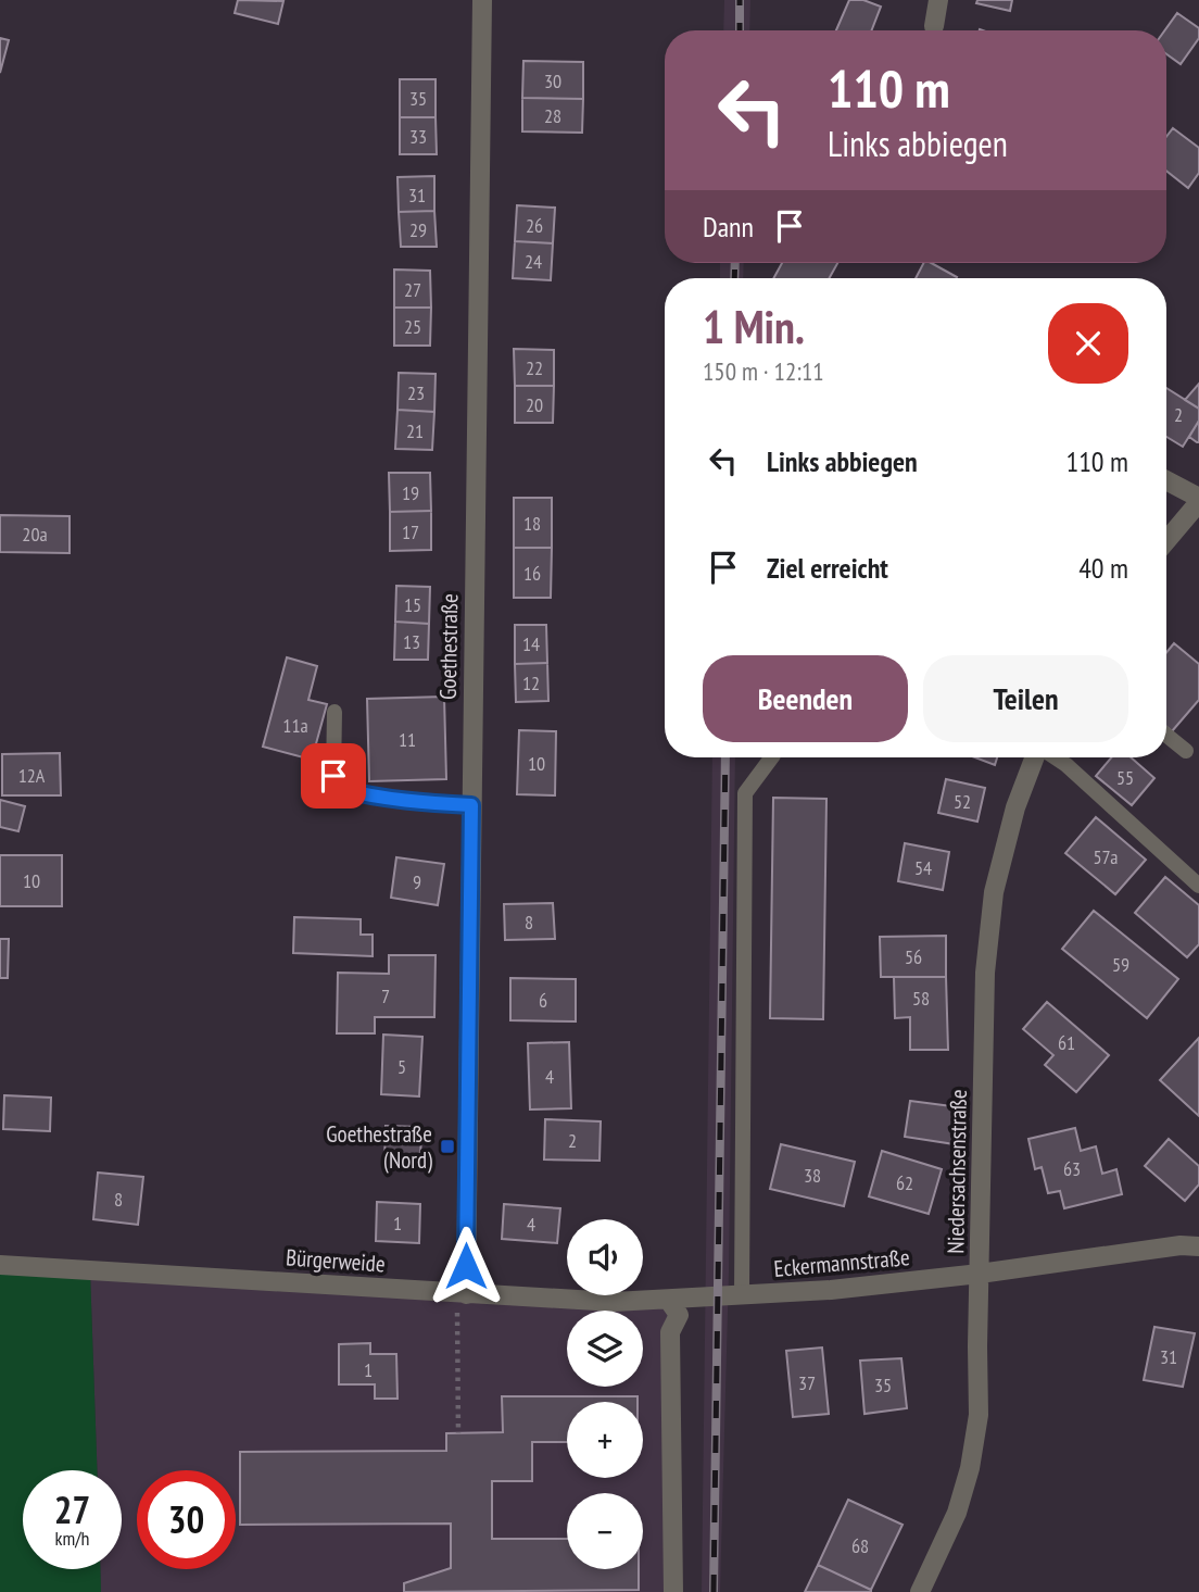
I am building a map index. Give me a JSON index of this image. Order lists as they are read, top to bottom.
{
  "streets": {
    "street": [
      "Goethestraße",
      "Niedersachsenstraße",
      "Bürgerweide",
      "Eckermannstraße"
    ]
  },
  "crossings": [
    ["Goethestraße", "Bürgerweide"],
    ["Niedersachsenstraße", "Eckermannstraße"],
    ["Bürgerweide", "Eckermannstraße"]
  ],
  "places": {
    "transit": ["Goethestraße (Nord)"]
  },
  "house_numbers": [
    "30",
    "35",
    "28",
    "33",
    "31",
    "26",
    "29",
    "24",
    "27",
    "25",
    "22",
    "23",
    "20",
    "2",
    "21",
    "19",
    "18",
    "17",
    "20a",
    "16",
    "15",
    "13",
    "14",
    "12",
    "11a",
    "11",
    "10",
    "12A",
    "55",
    "52",
    "57a",
    "54",
    "10",
    "9",
    "8",
    "56",
    "59",
    "7",
    "58",
    "6",
    "61",
    "5",
    "4",
    "2",
    "63",
    "38",
    "62",
    "8",
    "1",
    "4",
    "31",
    "1",
    "37",
    "35",
    "68"
  ],
  "page": {
    "turn": ["110 m", "Links abbiegen"],
    "then": "Dann",
    "heading": ["1 Min.", "150 m · 12:11"],
    "list": [
      {
        "name": "Links abbiegen",
        "value": "110 m"
      },
      {
        "name": "Ziel erreicht",
        "value": "40 m"
      }
    ],
    "buttons": ["Beenden", "Teilen"],
    "map_buttons": ["+", "−"],
    "speed": "27 km/h",
    "limit": "30"
  }
}
